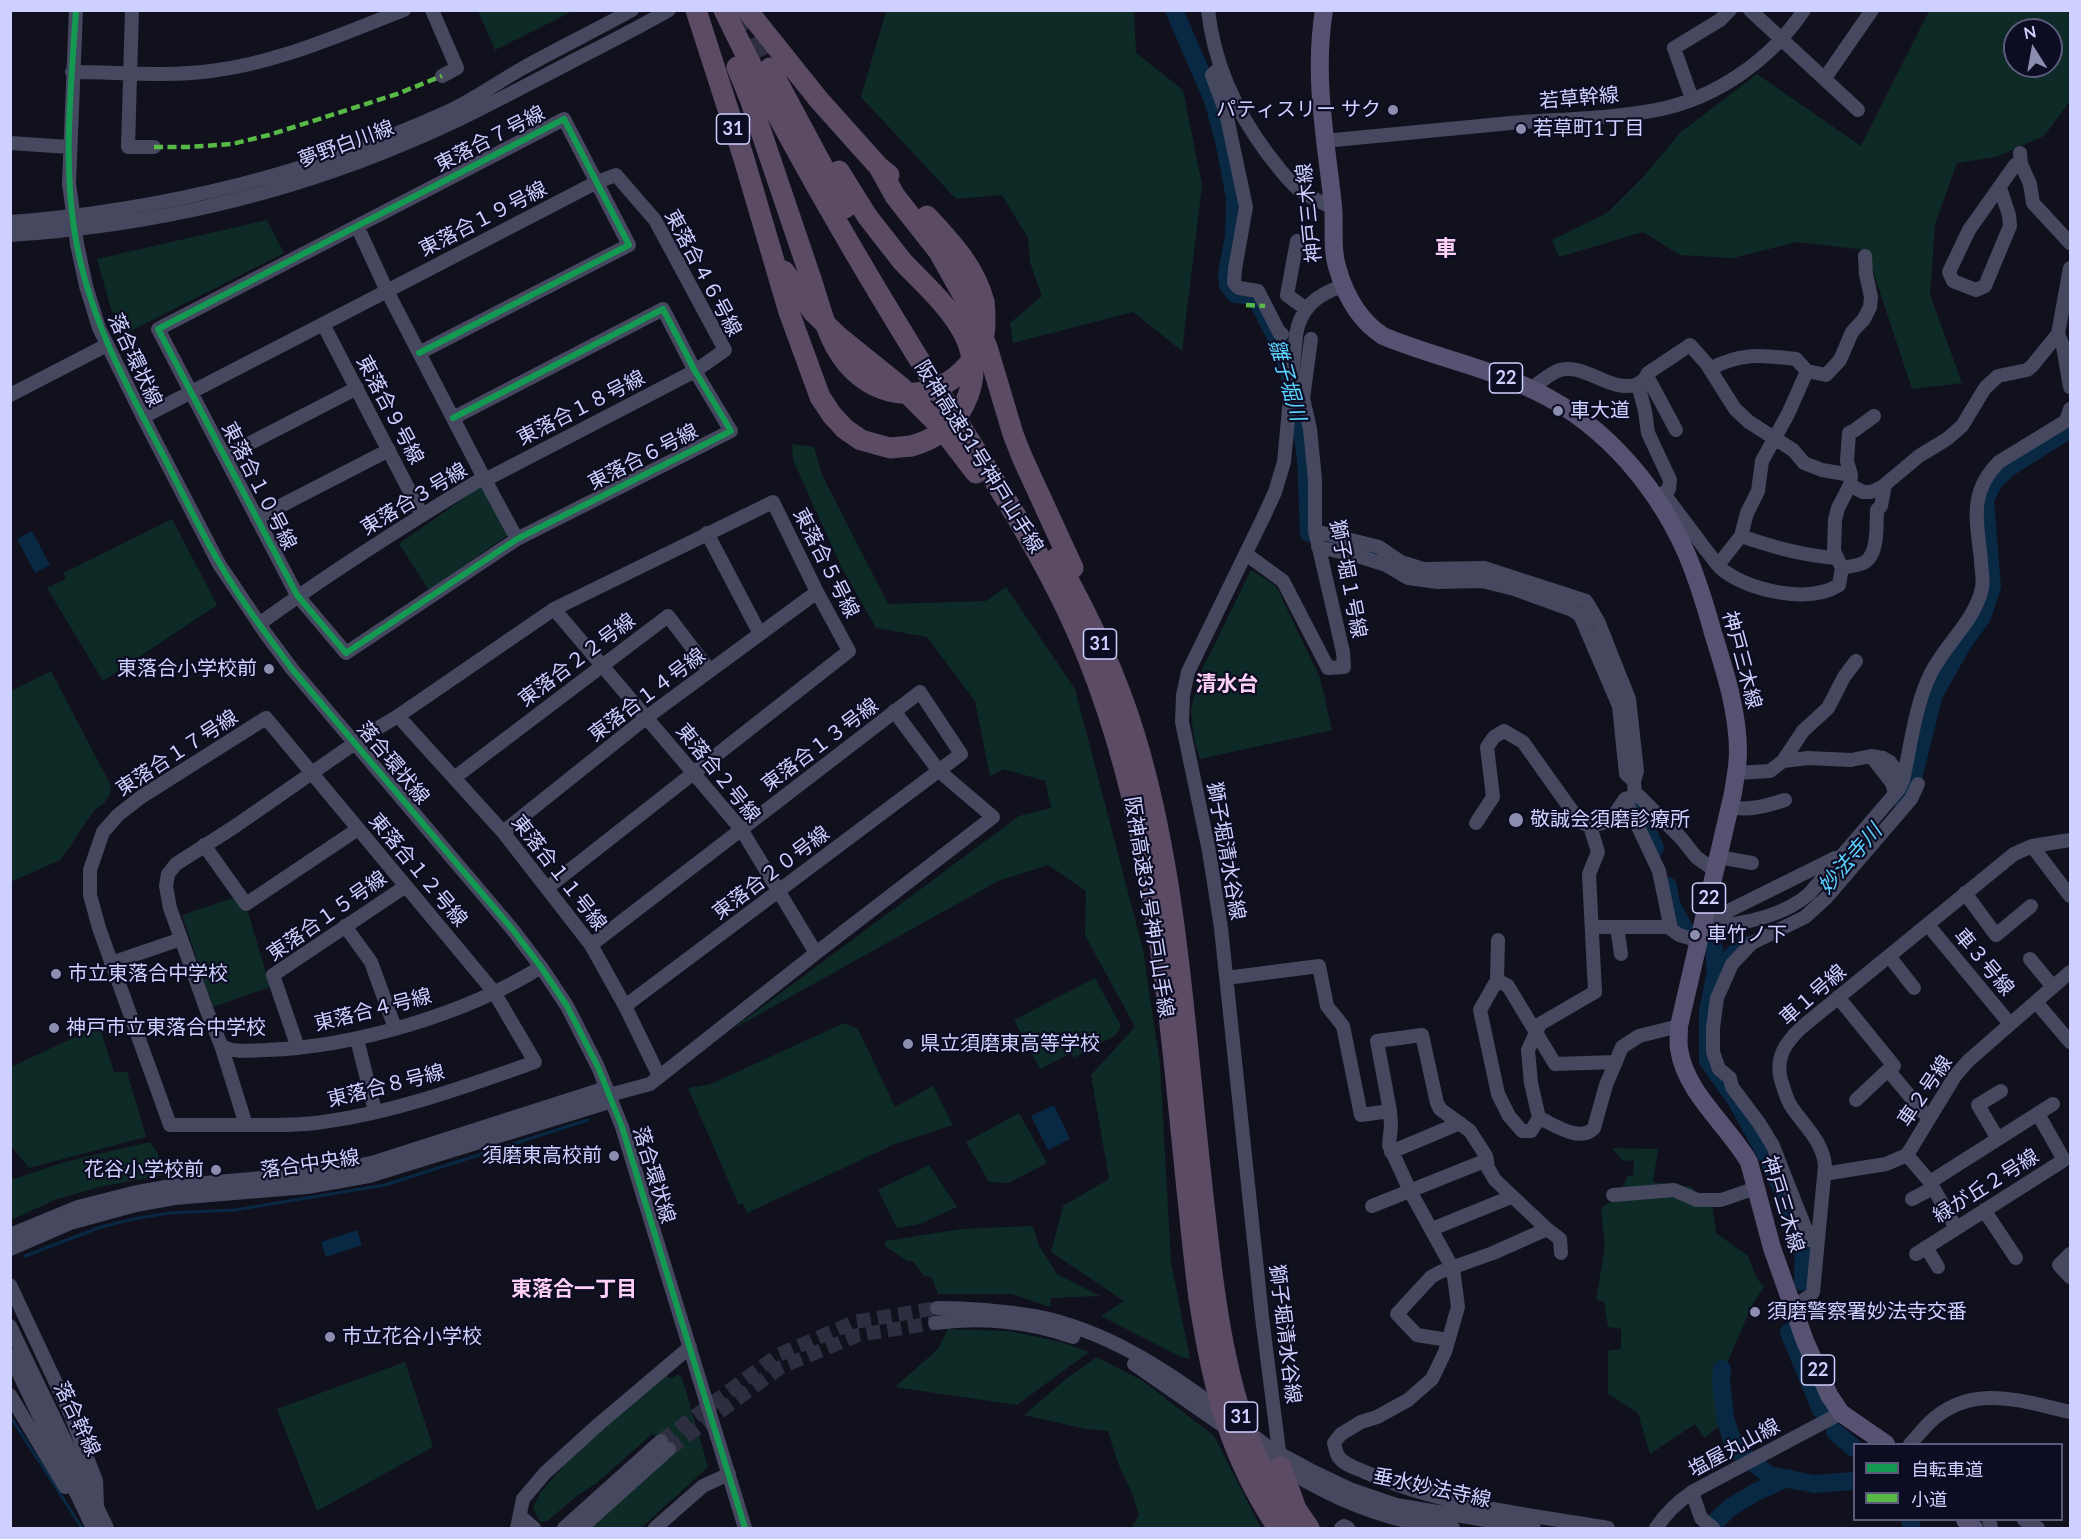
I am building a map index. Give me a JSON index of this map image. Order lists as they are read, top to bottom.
{
  "streets": {
    "highway": ["31", "阪神高速31号神戸山手線"],
    "main road": ["神戸三木線", "22"],
    "street": [
      "若草幹線",
      "東落合７号線",
      "夢野白川線",
      "東落合１９号線",
      "東落合４６号線",
      "落合環状線",
      "東落合１８号線",
      "東落合９号線",
      "東落合６号線",
      "東落合１０号線",
      "東落合３号線",
      "東落合５号線",
      "獅子堀１号線",
      "東落合２２号線",
      "東落合１４号線",
      "東落合１３号線",
      "東落合１７号線",
      "東落合２号線",
      "獅子堀清水谷線",
      "東落合１２号線",
      "東落合１１号線",
      "東落合２０号線",
      "東落合１５号線",
      "車３号線",
      "車１号線",
      "東落合４号線",
      "東落合８号線",
      "車２号線",
      "落合中央線",
      "緑が丘２号線",
      "落合幹線",
      "塩屋丸山線",
      "垂水妙法寺線"
    ]
  },
  "crossings": [
    ["若草幹線", "神戸三木線"],
    ["31", "阪神高速31号神戸山手線"],
    ["東落合７号線", "東落合１９号線"],
    ["東落合７号線", "東落合４６号線"],
    ["東落合７号線", "東落合１０号線"],
    ["東落合７号線", "東落合３号線"],
    ["神戸三木線", "車１号線"],
    ["神戸三木線", "塩屋丸山線"],
    ["東落合１９号線", "東落合４６号線"],
    ["東落合１９号線", "東落合３号線"],
    ["東落合４６号線", "東落合１８号線"],
    ["東落合４６号線", "東落合６号線"],
    ["落合環状線", "東落合３号線"],
    ["落合環状線", "東落合４号線"],
    ["落合環状線", "落合中央線"],
    ["東落合１８号線", "東落合６号線"],
    ["東落合１８号線", "東落合３号線"],
    ["東落合９号線", "東落合３号線"],
    ["東落合６号線", "東落合１０号線"],
    ["東落合６号線", "東落合３号線"],
    ["東落合１０号線", "東落合３号線"],
    ["東落合５号線", "東落合１４号線"],
    ["東落合５号線", "東落合２号線"],
    ["獅子堀１号線", "獅子堀清水谷線"],
    ["東落合２２号線", "東落合１４号線"],
    ["東落合２２号線", "東落合２号線"],
    ["東落合２２号線", "東落合１１号線"],
    ["東落合１４号線", "東落合２号線"],
    ["東落合１４号線", "東落合１１号線"],
    ["東落合１３号線", "東落合２号線"],
    ["東落合１３号線", "東落合１１号線"],
    ["東落合１３号線", "東落合２０号線"],
    ["東落合１７号線", "東落合１２号線"],
    ["東落合１７号線", "東落合８号線"],
    ["東落合２号線", "東落合２０号線"],
    ["獅子堀清水谷線", "垂水妙法寺線"],
    ["東落合１２号線", "東落合１５号線"],
    ["東落合１２号線", "東落合４号線"],
    ["東落合１２号線", "東落合８号線"],
    ["東落合１１号線", "東落合２０号線"],
    ["東落合１５号線", "東落合４号線"],
    ["車３号線", "車１号線"],
    ["車３号線", "車２号線"],
    ["車１号線", "車２号線"],
    ["東落合４号線", "東落合８号線"]
  ],
  "districts": ["車", "清水台", "東落合一丁目"],
  "water": ["雛子堀川", "妙法寺川"],
  "places": [
    "パティスリー サク",
    "若草町1丁目",
    "車大道",
    "東落合小学校前",
    "敬誠会須磨診療所",
    "車竹ノ下",
    "市立東落合中学校",
    "神戸市立東落合中学校",
    "県立須磨東高等学校",
    "須磨東高校前",
    "花谷小学校前",
    "須磨警察署妙法寺交番",
    "市立花谷小学校"
  ],
  "legend": ["自転車道", "小道"],
  "north": "top"
}
